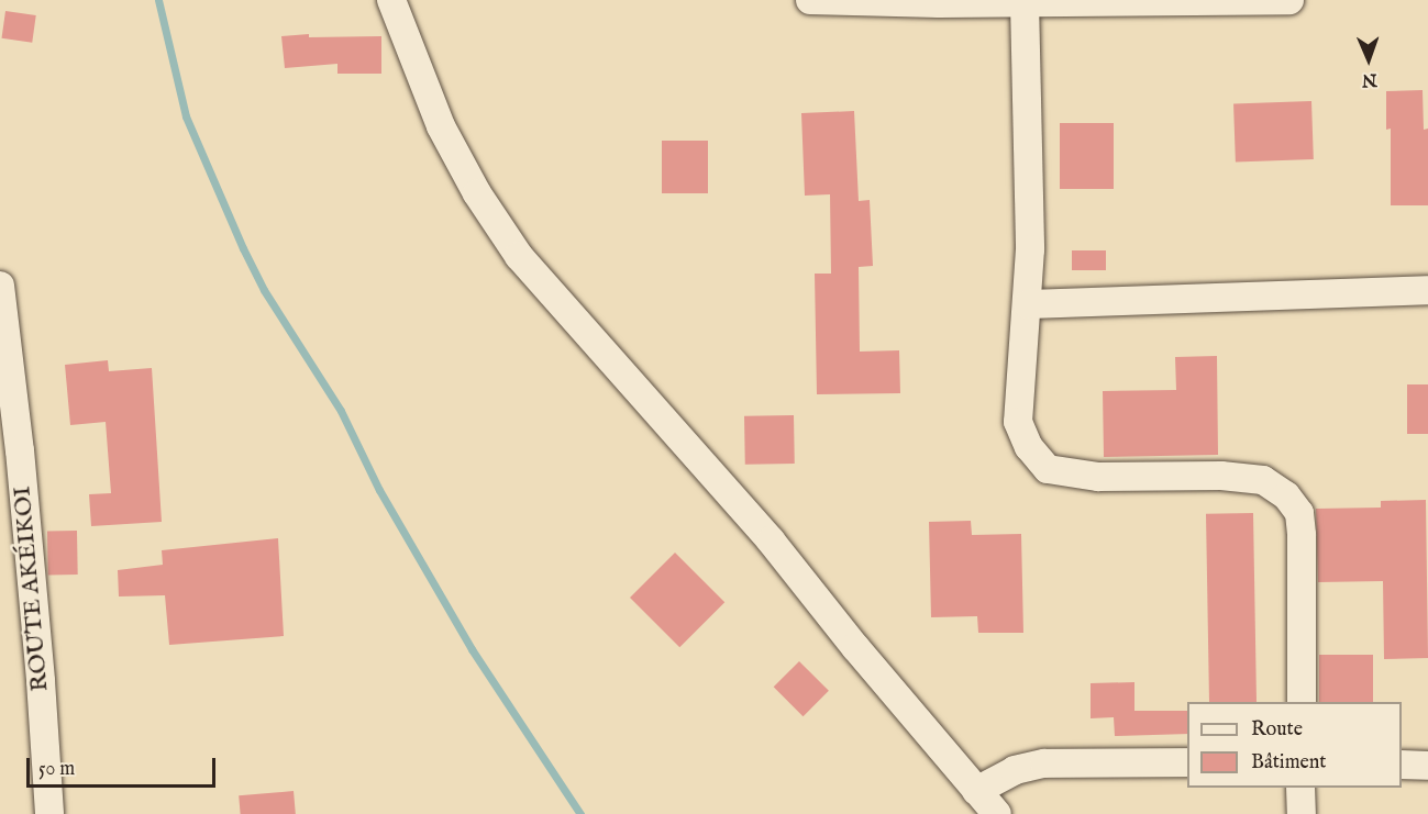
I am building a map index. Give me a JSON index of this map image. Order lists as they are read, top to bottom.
{
  "streets": {
    "street": ["ROUTE AKÉIKOI"]
  },
  "legend": ["Route", "Bâtiment"],
  "scale_bar": "50 m",
  "north": "bottom"
}
